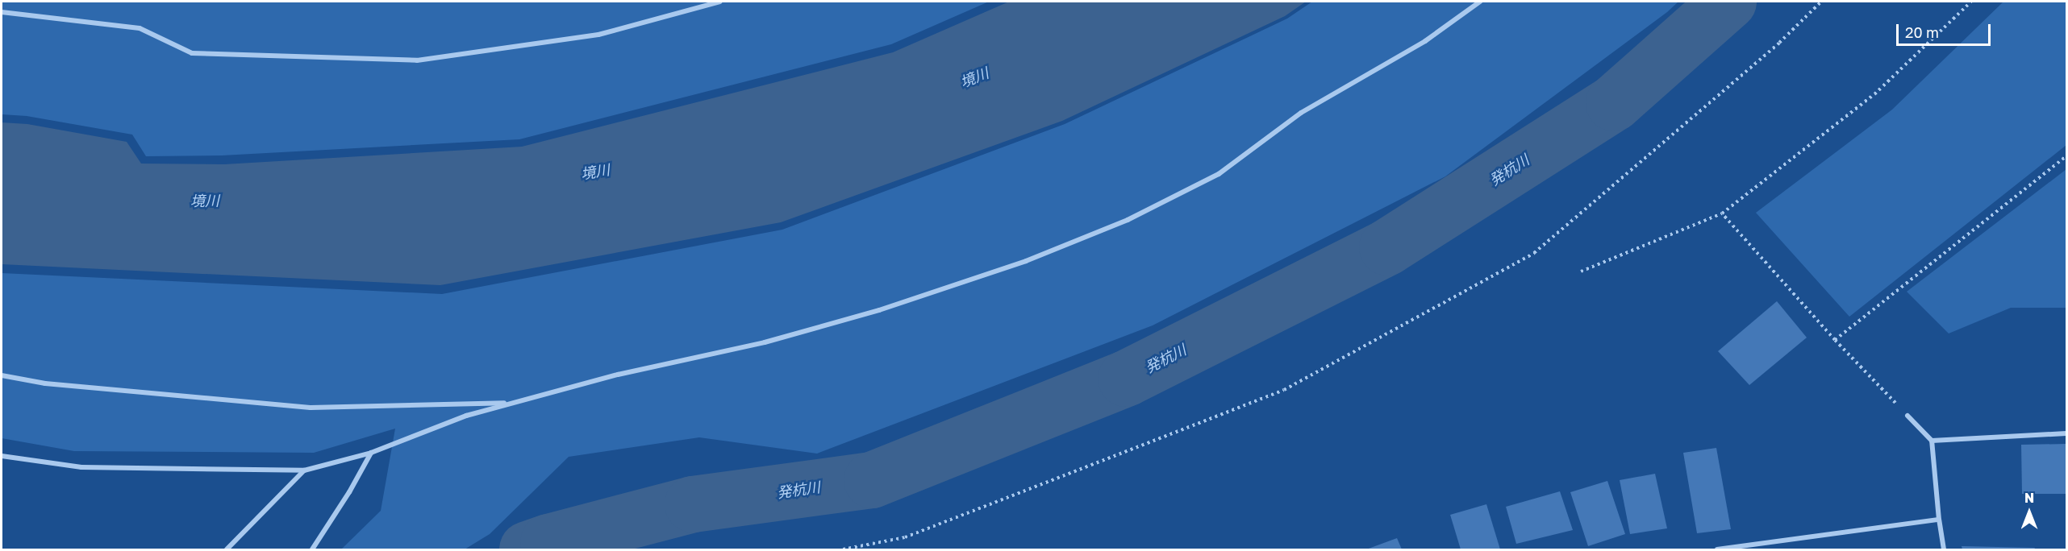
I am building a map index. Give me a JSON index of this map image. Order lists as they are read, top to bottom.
{
  "water": ["境川", "発杭川"],
  "scale_bar": "20 m",
  "north": "top"
}
